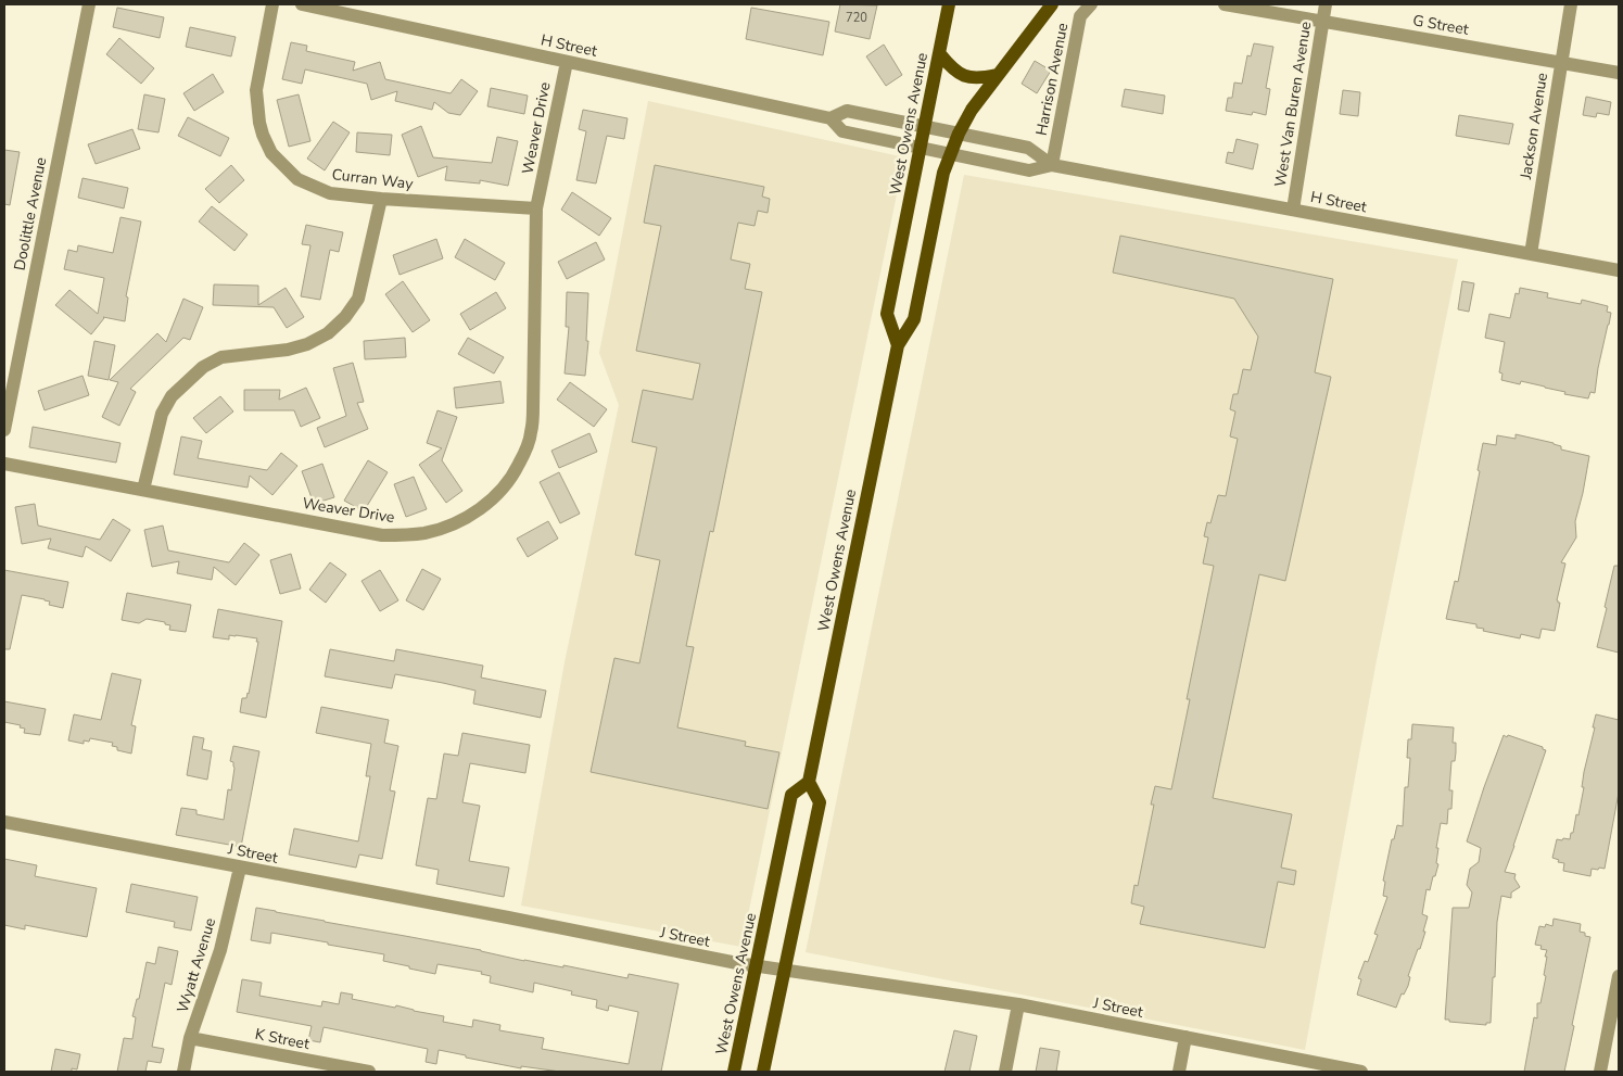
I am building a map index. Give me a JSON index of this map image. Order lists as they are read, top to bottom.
{
  "streets": {
    "main road": ["Harrison Avenue", "West Owens Avenue"],
    "street": [
      "G Street",
      "H Street",
      "West Van Buren Avenue",
      "Jackson Avenue",
      "Weaver Drive",
      "Curran Way",
      "Doolittle Avenue",
      "J Street",
      "Wyatt Avenue",
      "K Street"
    ]
  },
  "crossings": [
    ["G Street", "West Van Buren Avenue"],
    ["G Street", "Jackson Avenue"],
    ["H Street", "Harrison Avenue"],
    ["H Street", "West Van Buren Avenue"],
    ["H Street", "West Owens Avenue"],
    ["H Street", "Jackson Avenue"],
    ["H Street", "Weaver Drive"],
    ["Harrison Avenue", "West Owens Avenue"],
    ["West Owens Avenue", "J Street"],
    ["Weaver Drive", "Curran Way"],
    ["J Street", "Wyatt Avenue"],
    ["Wyatt Avenue", "K Street"]
  ],
  "house_numbers": ["720"]
}
